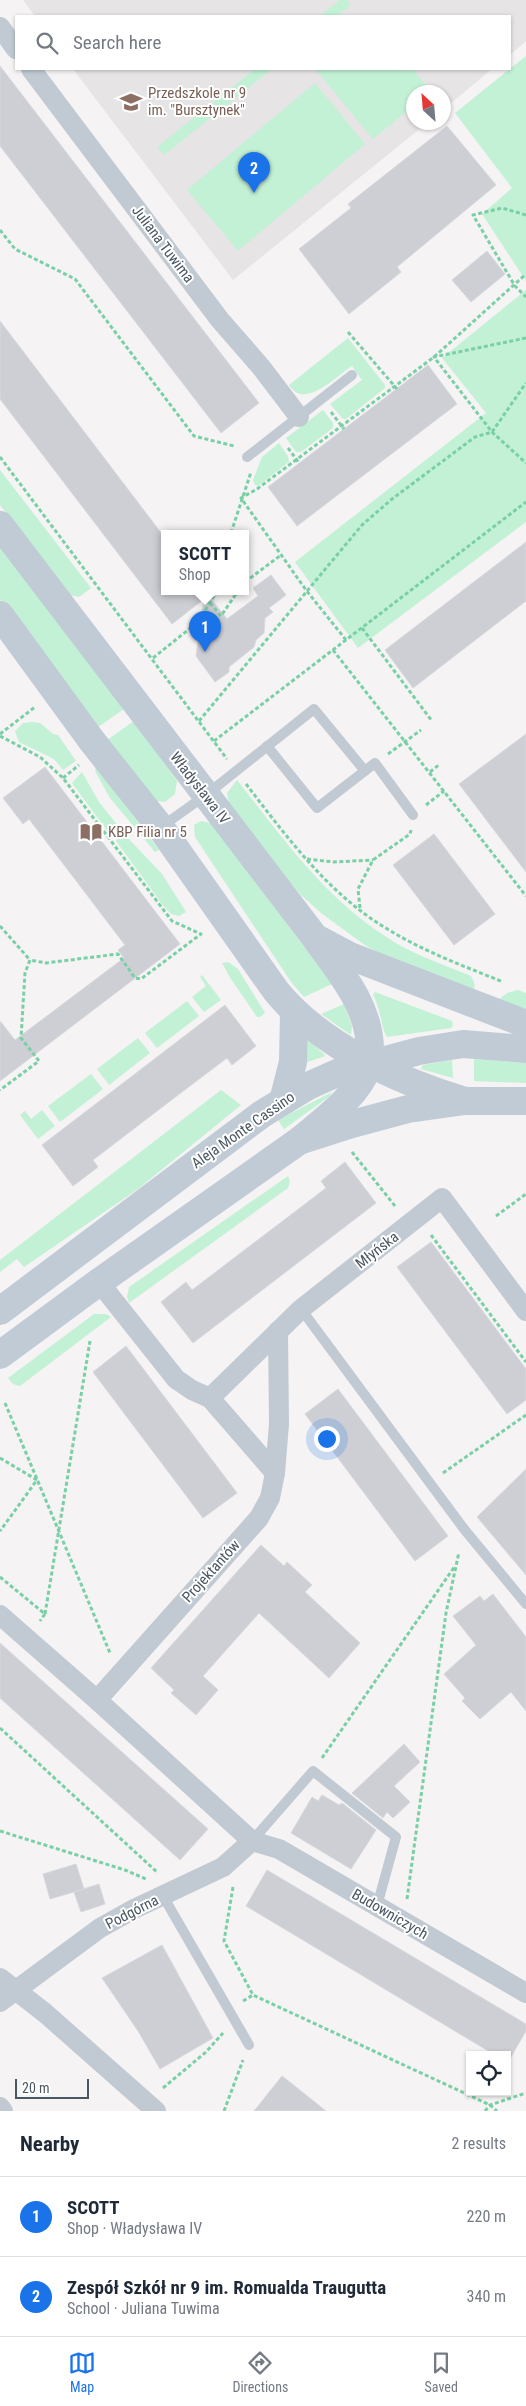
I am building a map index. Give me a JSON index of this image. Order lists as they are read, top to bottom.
{
  "streets": {
    "street": [
      "Juliana Tuwima",
      "Władysława IV",
      "Aleja Monte Cassino",
      "Młyńska",
      "Projektantów",
      "Podgórna",
      "Budowniczych"
    ]
  },
  "crossings": [
    ["Władysława IV", "Aleja Monte Cassino"],
    ["Młyńska", "Projektantów"],
    ["Podgórna", "Budowniczych"]
  ],
  "places": {
    "school or university": ["Przedszkole nr 9 im. \"Bursztynek\""],
    "library": ["KBP Filia nr 5"]
  },
  "scale_bar": "20 m",
  "north": "top left",
  "page": {
    "search": "Search here",
    "pins": ["2", "1"],
    "popup": ["SCOTT", "Shop"],
    "scale": "20 m",
    "heading": ["Nearby", "2 results"],
    "list": [
      {
        "mark": "1",
        "name": "SCOTT",
        "note": "Shop · Władysława IV",
        "value": "220 m"
      },
      {
        "mark": "2",
        "name": "Zespół Szkół nr 9 im. Romualda Traugutta",
        "note": "School · Juliana Tuwima",
        "value": "340 m"
      }
    ],
    "nav": ["Map", "Directions", "Saved"]
  }
}
